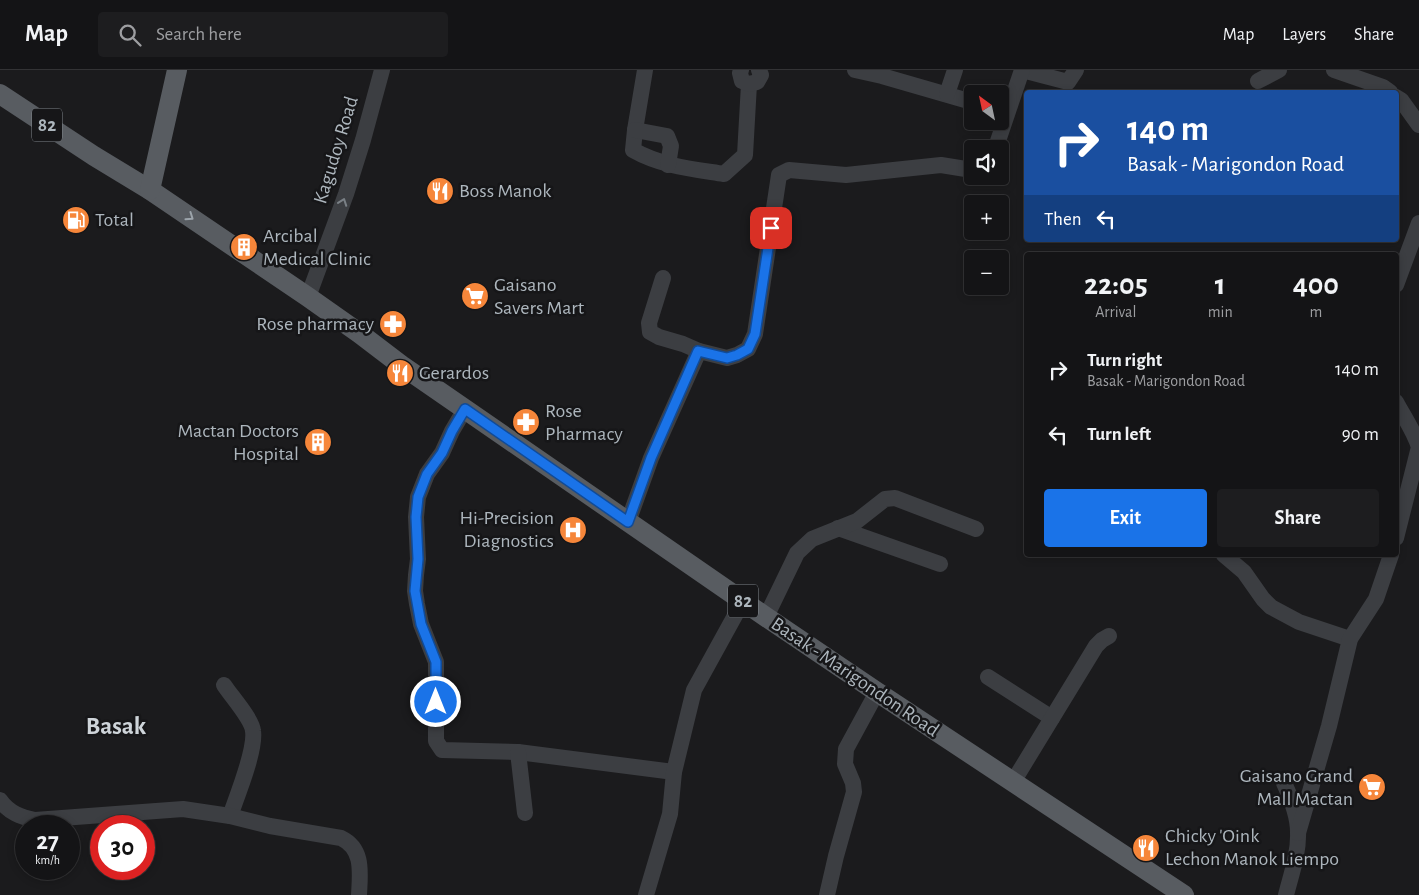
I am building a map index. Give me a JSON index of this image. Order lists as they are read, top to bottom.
{
  "streets": {
    "main road": ["82", "Basak - Marigondon Road"],
    "street": ["Kagudoy Road"]
  },
  "crossings": [
    ["82", "Kagudoy Road"],
    ["82", "Basak - Marigondon Road"],
    ["Kagudoy Road", "Basak - Marigondon Road"]
  ],
  "one_way": ["Kagudoy Road"],
  "districts": ["Basak"],
  "places": {
    "restaurant": ["Boss Manok", "Gerardos", "Chicky 'Oink Lechon Manok Liempo"],
    "fuel station": ["Total"],
    "building": ["Arcibal Medical Clinic", "Mactan Doctors Hospital"],
    "supermarket": ["Gaisano Savers Mart", "Gaisano Grand Mall Mactan"],
    "pharmacy": ["Rose pharmacy", "Rose Pharmacy"],
    "hospital": ["Hi-Precision Diagnostics"]
  },
  "north": "top left",
  "page": {
    "header": "Map",
    "search": "Search here",
    "nav": ["Map", "Layers", "Share"],
    "map_buttons": ["+", "−"],
    "turn": ["140 m", "Basak - Marigondon Road"],
    "then": "Then",
    "eta": [
      "22:05",
      "Arrival",
      "1",
      "min",
      "400",
      "m"
    ],
    "list": [
      {
        "name": "Turn right",
        "note": "Basak - Marigondon Road",
        "value": "140 m"
      },
      {
        "name": "Turn left",
        "value": "90 m"
      }
    ],
    "buttons": ["Exit", "Share"],
    "speed": "27 km/h",
    "limit": "30"
  }
}
